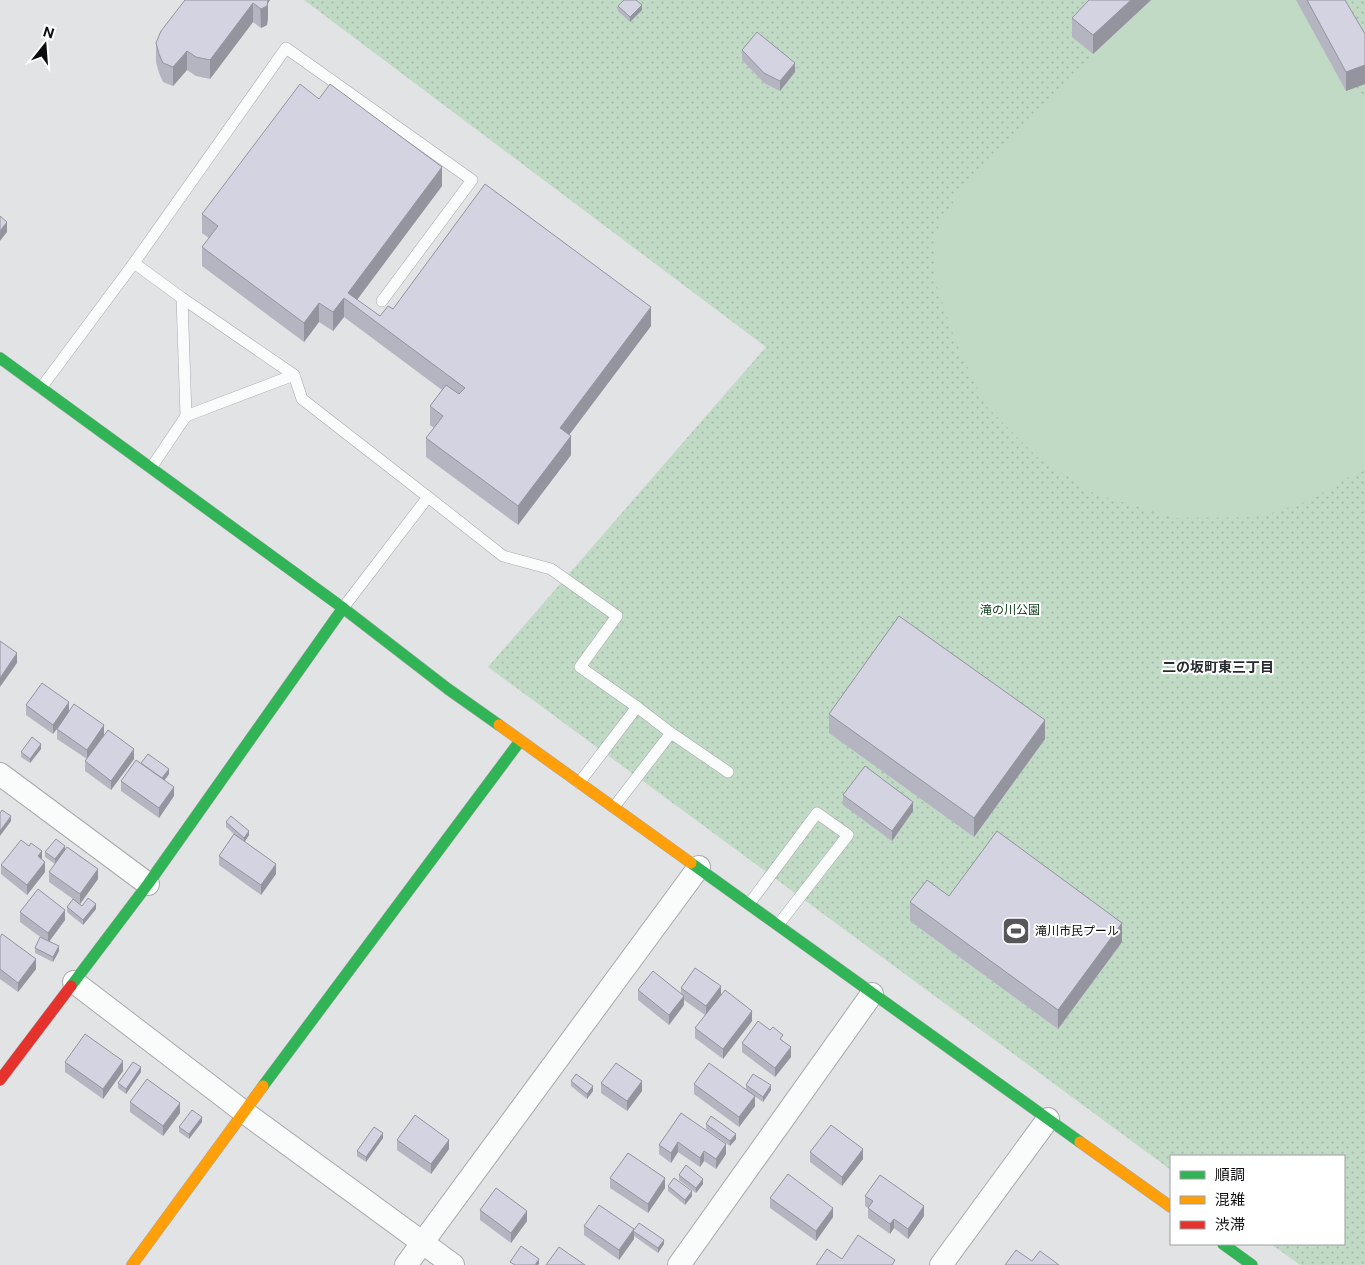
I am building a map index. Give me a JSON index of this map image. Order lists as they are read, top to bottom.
{
  "districts": ["二の坂町東三丁目"],
  "parks": ["滝の川公園"],
  "places": {
    "sports": ["滝川市民プール"]
  },
  "legend": ["順調", "混雑", "渋滞"],
  "north": "top"
}
